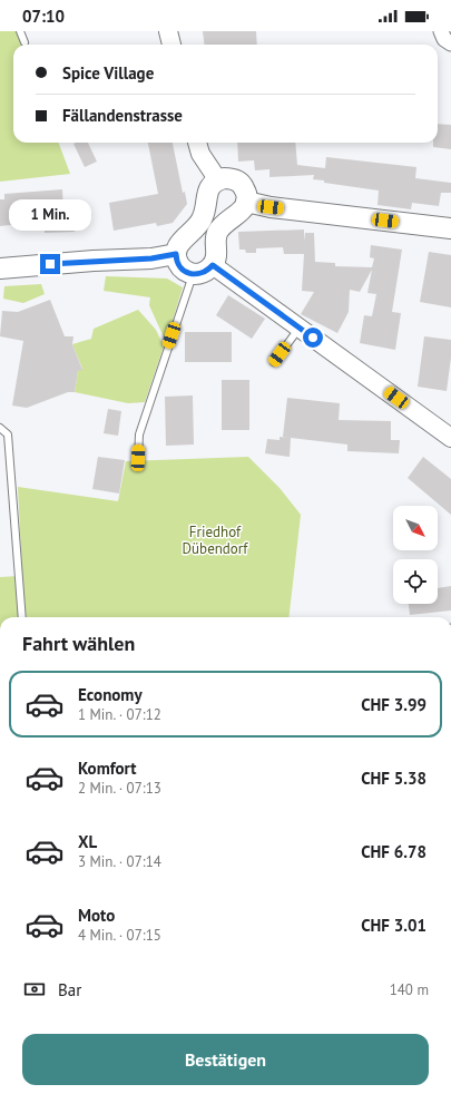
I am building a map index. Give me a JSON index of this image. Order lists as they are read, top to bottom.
{
  "parks": ["Friedhof Dübendorf"],
  "north": "bottom right",
  "page": {
    "status": "07:10",
    "banner": ["Spice Village", "Fällandenstrasse"],
    "bubble": "1 Min.",
    "heading": "Fahrt wählen",
    "list": [
      {
        "name": "Economy",
        "note": "1 Min. · 07:12",
        "value": "CHF 3.99"
      },
      {
        "name": "Komfort",
        "note": "2 Min. · 07:13",
        "value": "CHF 5.38"
      },
      {
        "name": "XL",
        "note": "3 Min. · 07:14",
        "value": "CHF 6.78"
      },
      {
        "name": "Moto",
        "note": "4 Min. · 07:15",
        "value": "CHF 3.01"
      }
    ],
    "pay": ["Bar", "140 m"],
    "buttons": "Bestätigen"
  }
}
